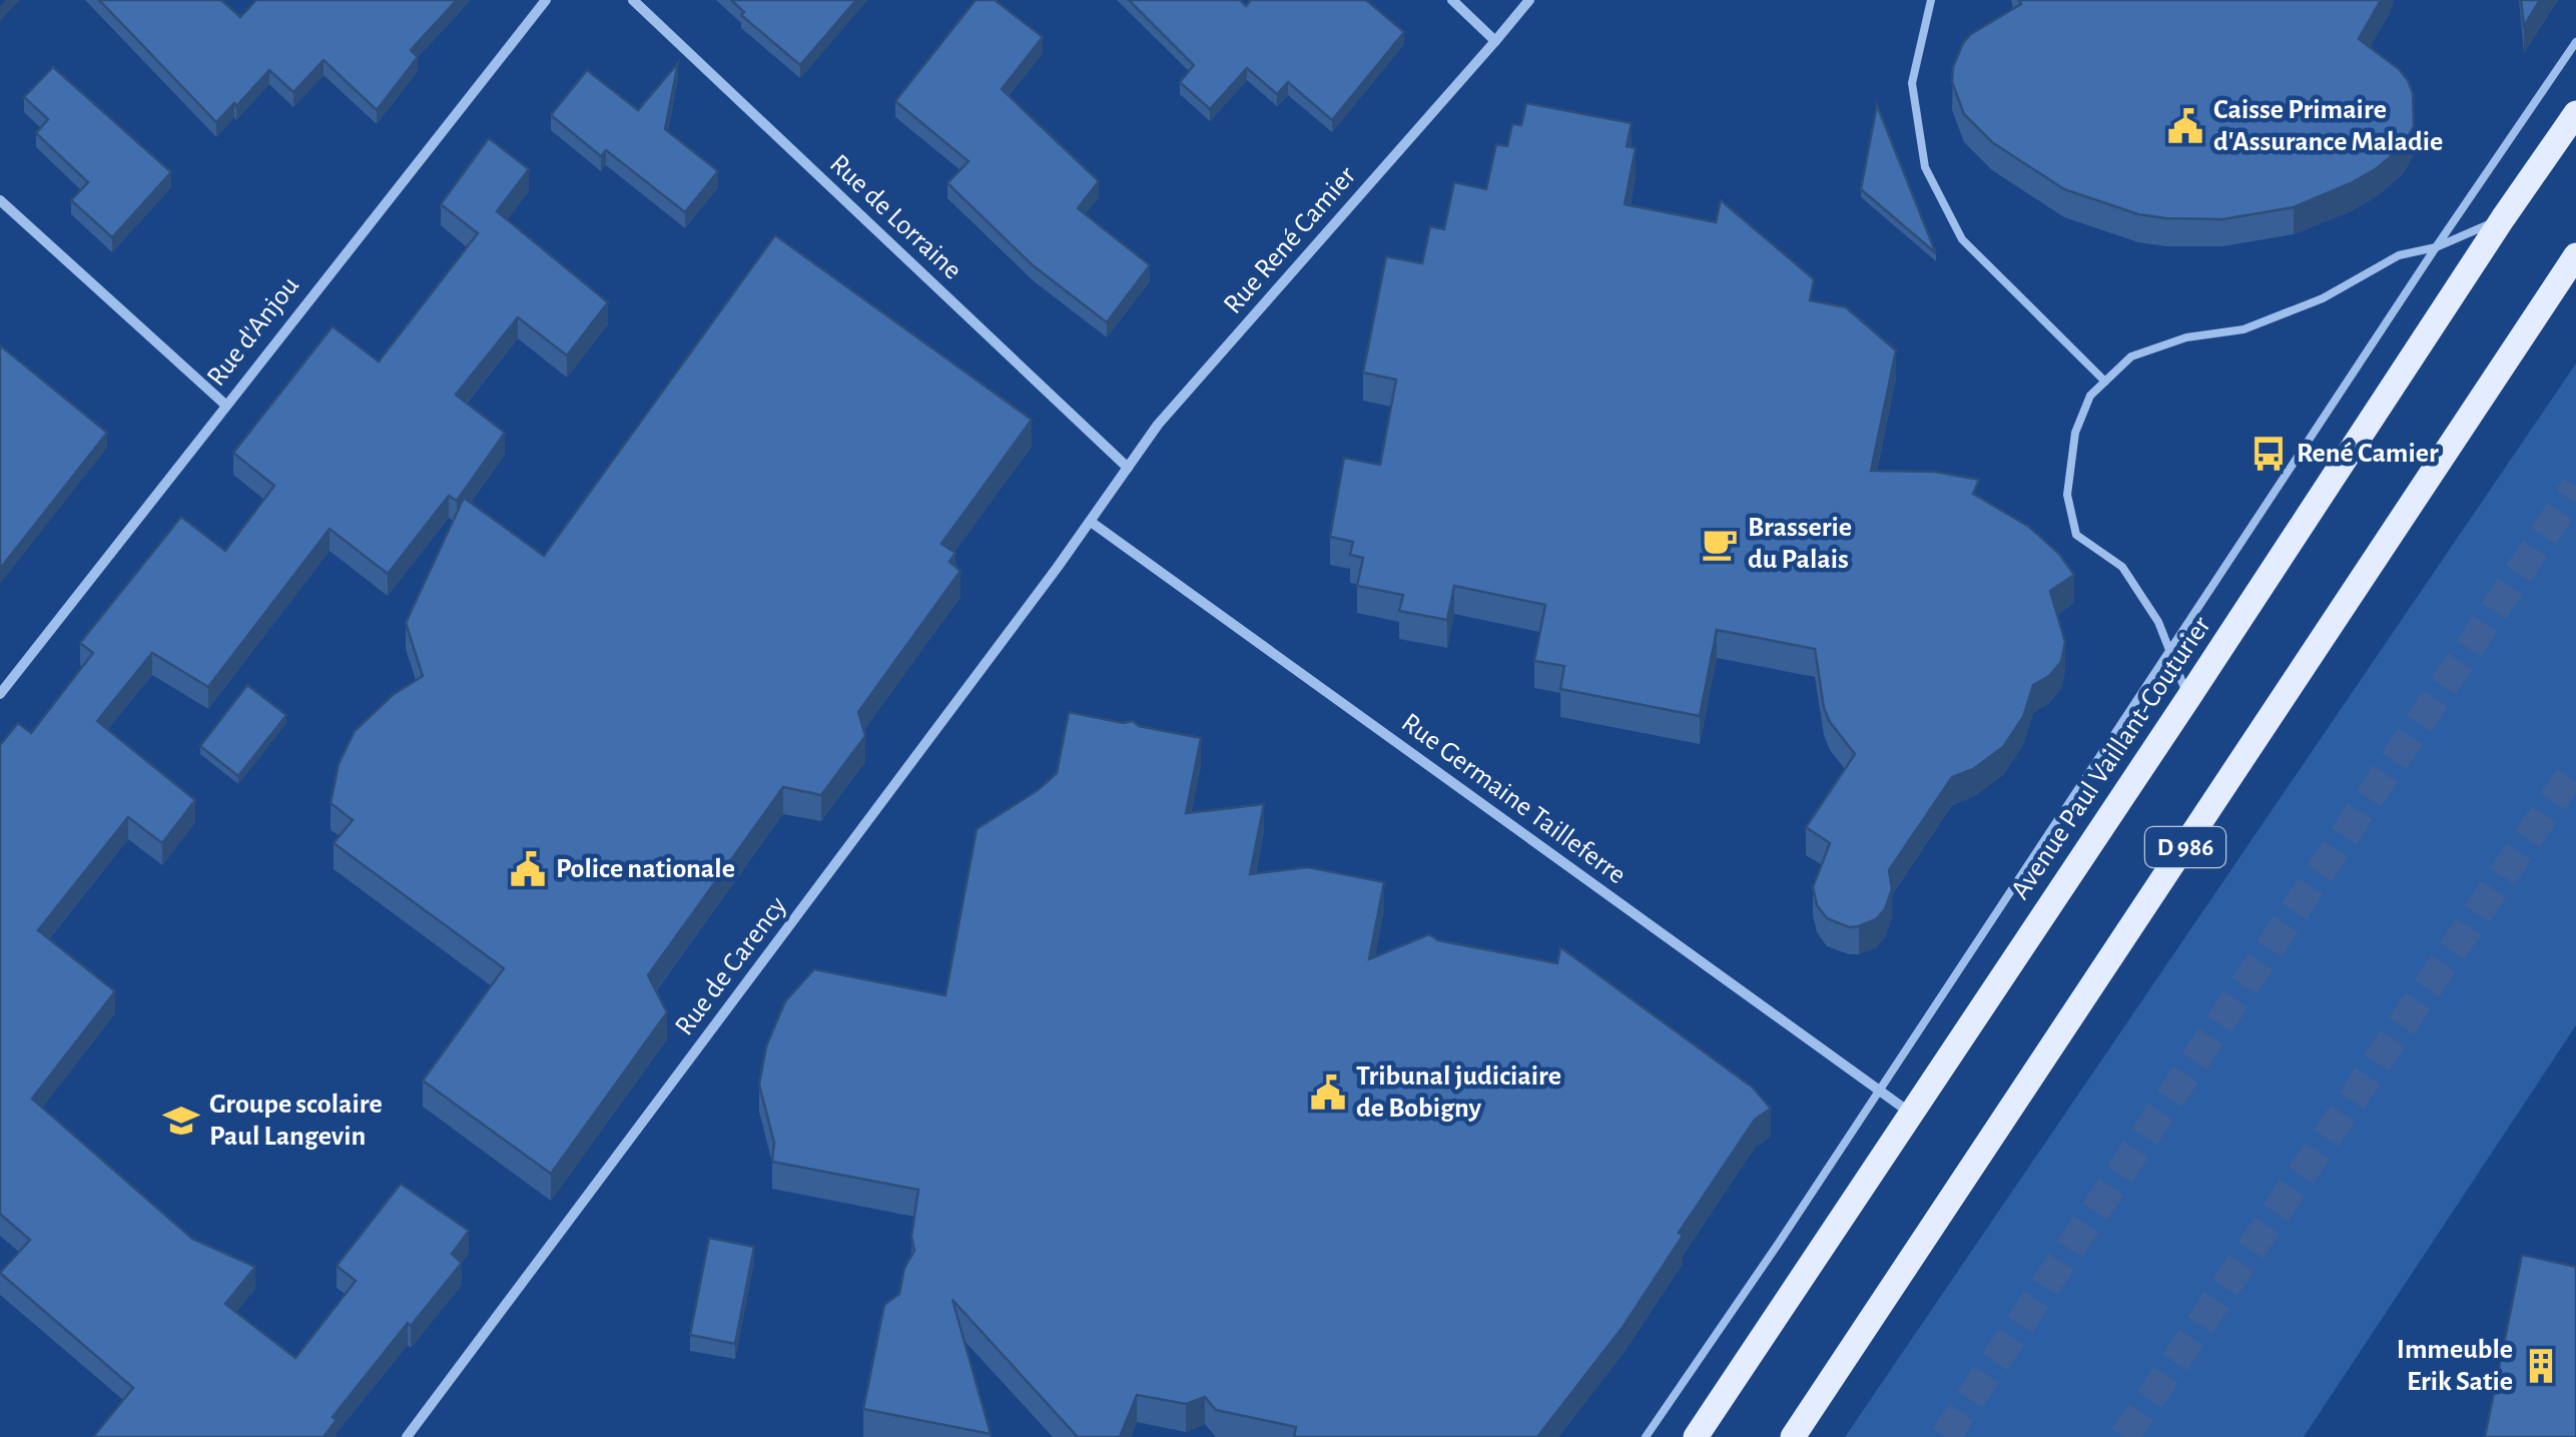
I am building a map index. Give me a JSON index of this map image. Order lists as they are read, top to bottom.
{
  "streets": {
    "main road": ["Avenue Paul Vaillant-Couturier", "D 986"],
    "street": [
      "Rue de Lorraine",
      "Rue René Camier",
      "Rue d'Anjou",
      "Rue Germaine Tailleferre",
      "Rue de Carency"
    ]
  },
  "crossings": [
    ["Rue de Lorraine", "Rue René Camier"],
    ["Rue René Camier", "Rue Germaine Tailleferre"],
    ["Rue René Camier", "Rue de Carency"],
    ["Avenue Paul Vaillant-Couturier", "Rue Germaine Tailleferre"],
    ["Rue Germaine Tailleferre", "Rue de Carency"]
  ],
  "places": {
    "public building": ["Caisse Primaire d'Assurance Maladie", "Police nationale", "Tribunal judiciaire de Bobigny"],
    "bus stop": ["René Camier"],
    "cafe": ["Brasserie du Palais"],
    "school or university": ["Groupe scolaire Paul Langevin"],
    "building": ["Immeuble Erik Satie"]
  }
}
